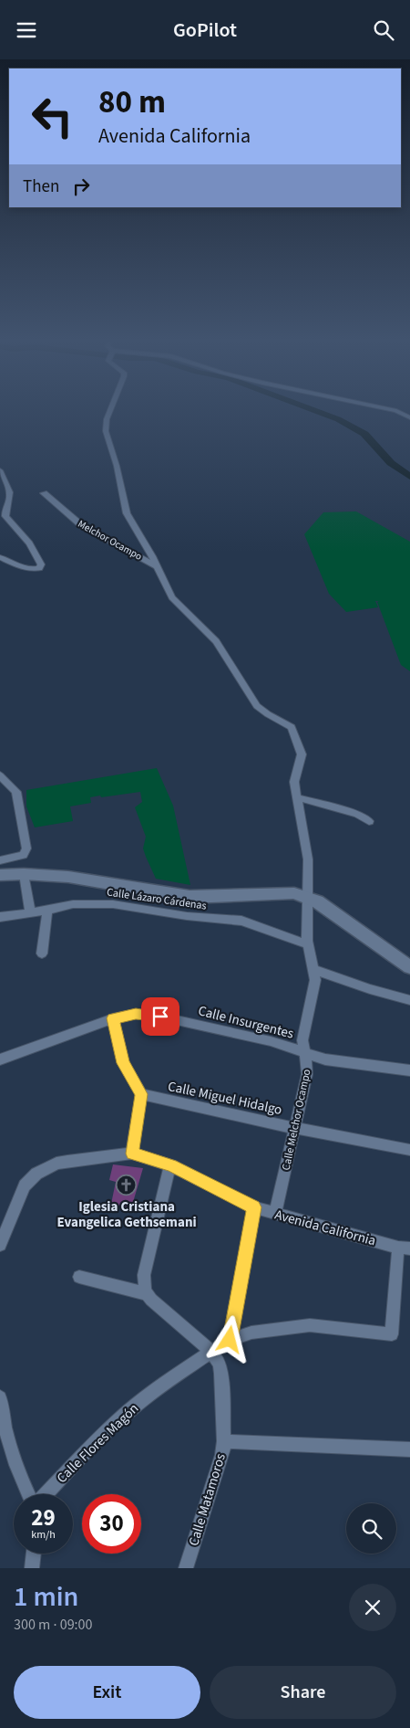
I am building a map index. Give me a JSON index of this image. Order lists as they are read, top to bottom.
{
  "streets": {
    "street": [
      "Melchor Ocampo",
      "Calle Lázaro Cárdenas",
      "Calle Insurgentes",
      "Calle Miguel Hidalgo",
      "Calle Melchor Ocampo",
      "Avenida California",
      "Calle Flores Magón",
      "Calle Matamoros"
    ]
  },
  "crossings": [
    ["Melchor Ocampo", "Calle Melchor Ocampo"],
    ["Calle Lázaro Cárdenas", "Calle Melchor Ocampo"],
    ["Calle Insurgentes", "Calle Melchor Ocampo"],
    ["Calle Miguel Hidalgo", "Calle Melchor Ocampo"],
    ["Calle Melchor Ocampo", "Avenida California"],
    ["Avenida California", "Calle Flores Magón"],
    ["Calle Flores Magón", "Calle Matamoros"]
  ],
  "places": {
    "church": ["Iglesia Cristiana Evangelica Gethsemani"]
  },
  "page": {
    "header": "GoPilot",
    "turn": ["80 m", "Avenida California"],
    "then": "Then",
    "speed": "29 km/h",
    "limit": "30",
    "heading": ["1 min", "300 m · 09:00"],
    "buttons": ["Exit", "Share"]
  }
}
